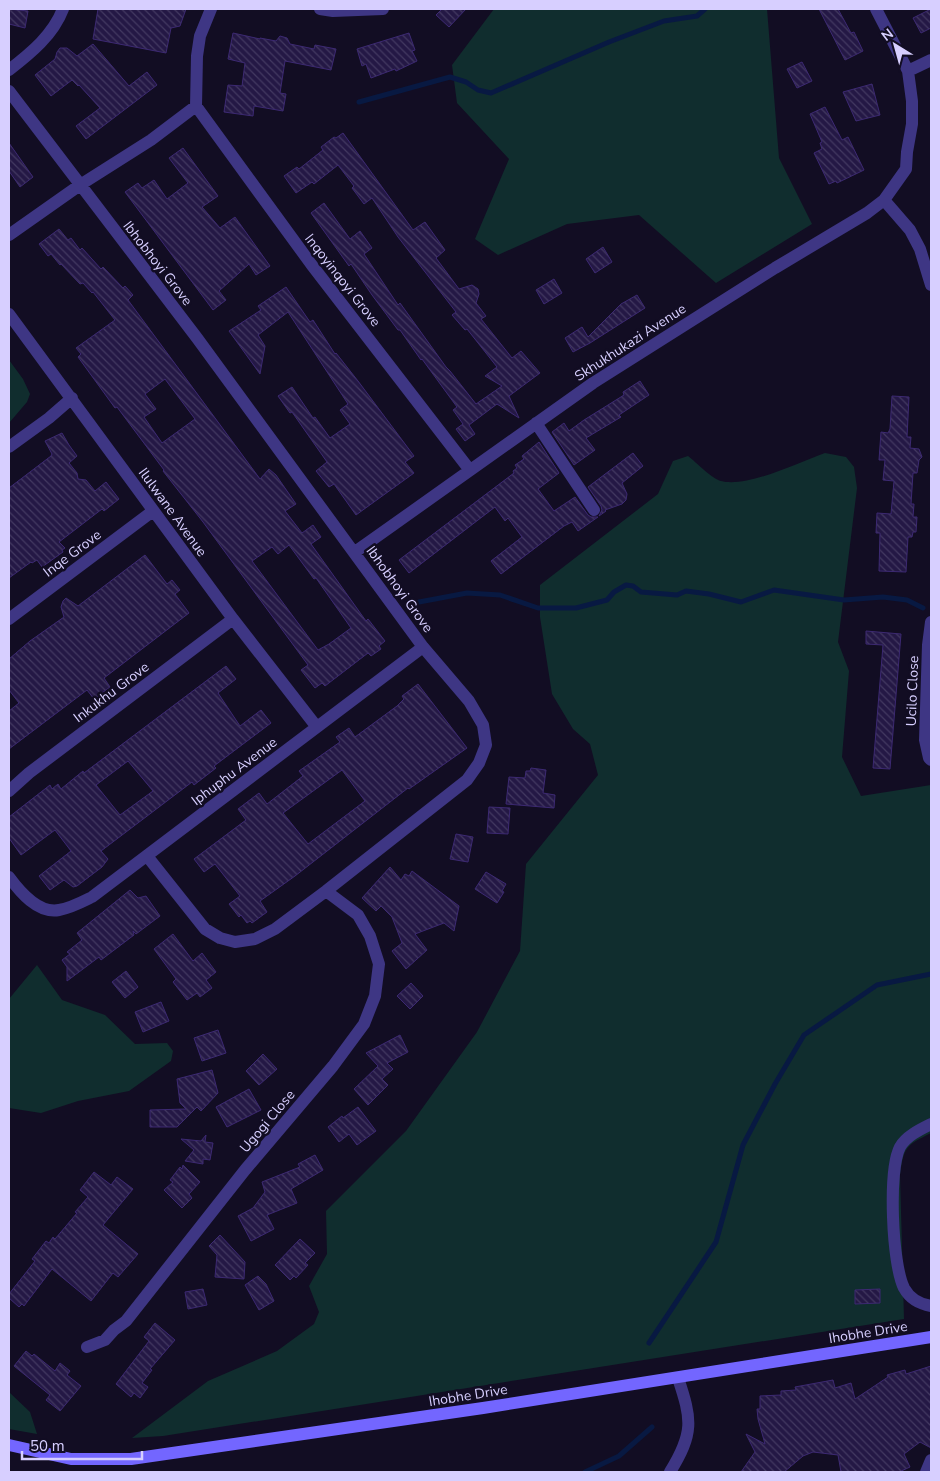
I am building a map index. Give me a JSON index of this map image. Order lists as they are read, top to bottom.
{
  "streets": {
    "street": [
      "Ibhobhoyi Grove",
      "Inqoyinqoyi Grove",
      "Skhukhukazi Avenue",
      "Ilulwane Avenue",
      "Inqe Grove",
      "Ucilo Close",
      "Inkukhu Grove",
      "Iphuphu Avenue",
      "Ugogi Close",
      "Ihobhe Drive"
    ]
  },
  "crossings": [
    ["Ibhobhoyi Grove", "Skhukhukazi Avenue"],
    ["Ibhobhoyi Grove", "Iphuphu Avenue"],
    ["Ibhobhoyi Grove", "Ugogi Close"],
    ["Inqoyinqoyi Grove", "Skhukhukazi Avenue"],
    ["Ilulwane Avenue", "Inqe Grove"],
    ["Ilulwane Avenue", "Inkukhu Grove"],
    ["Ilulwane Avenue", "Iphuphu Avenue"]
  ],
  "scale_bar": "50 m",
  "north": "top left"
}
